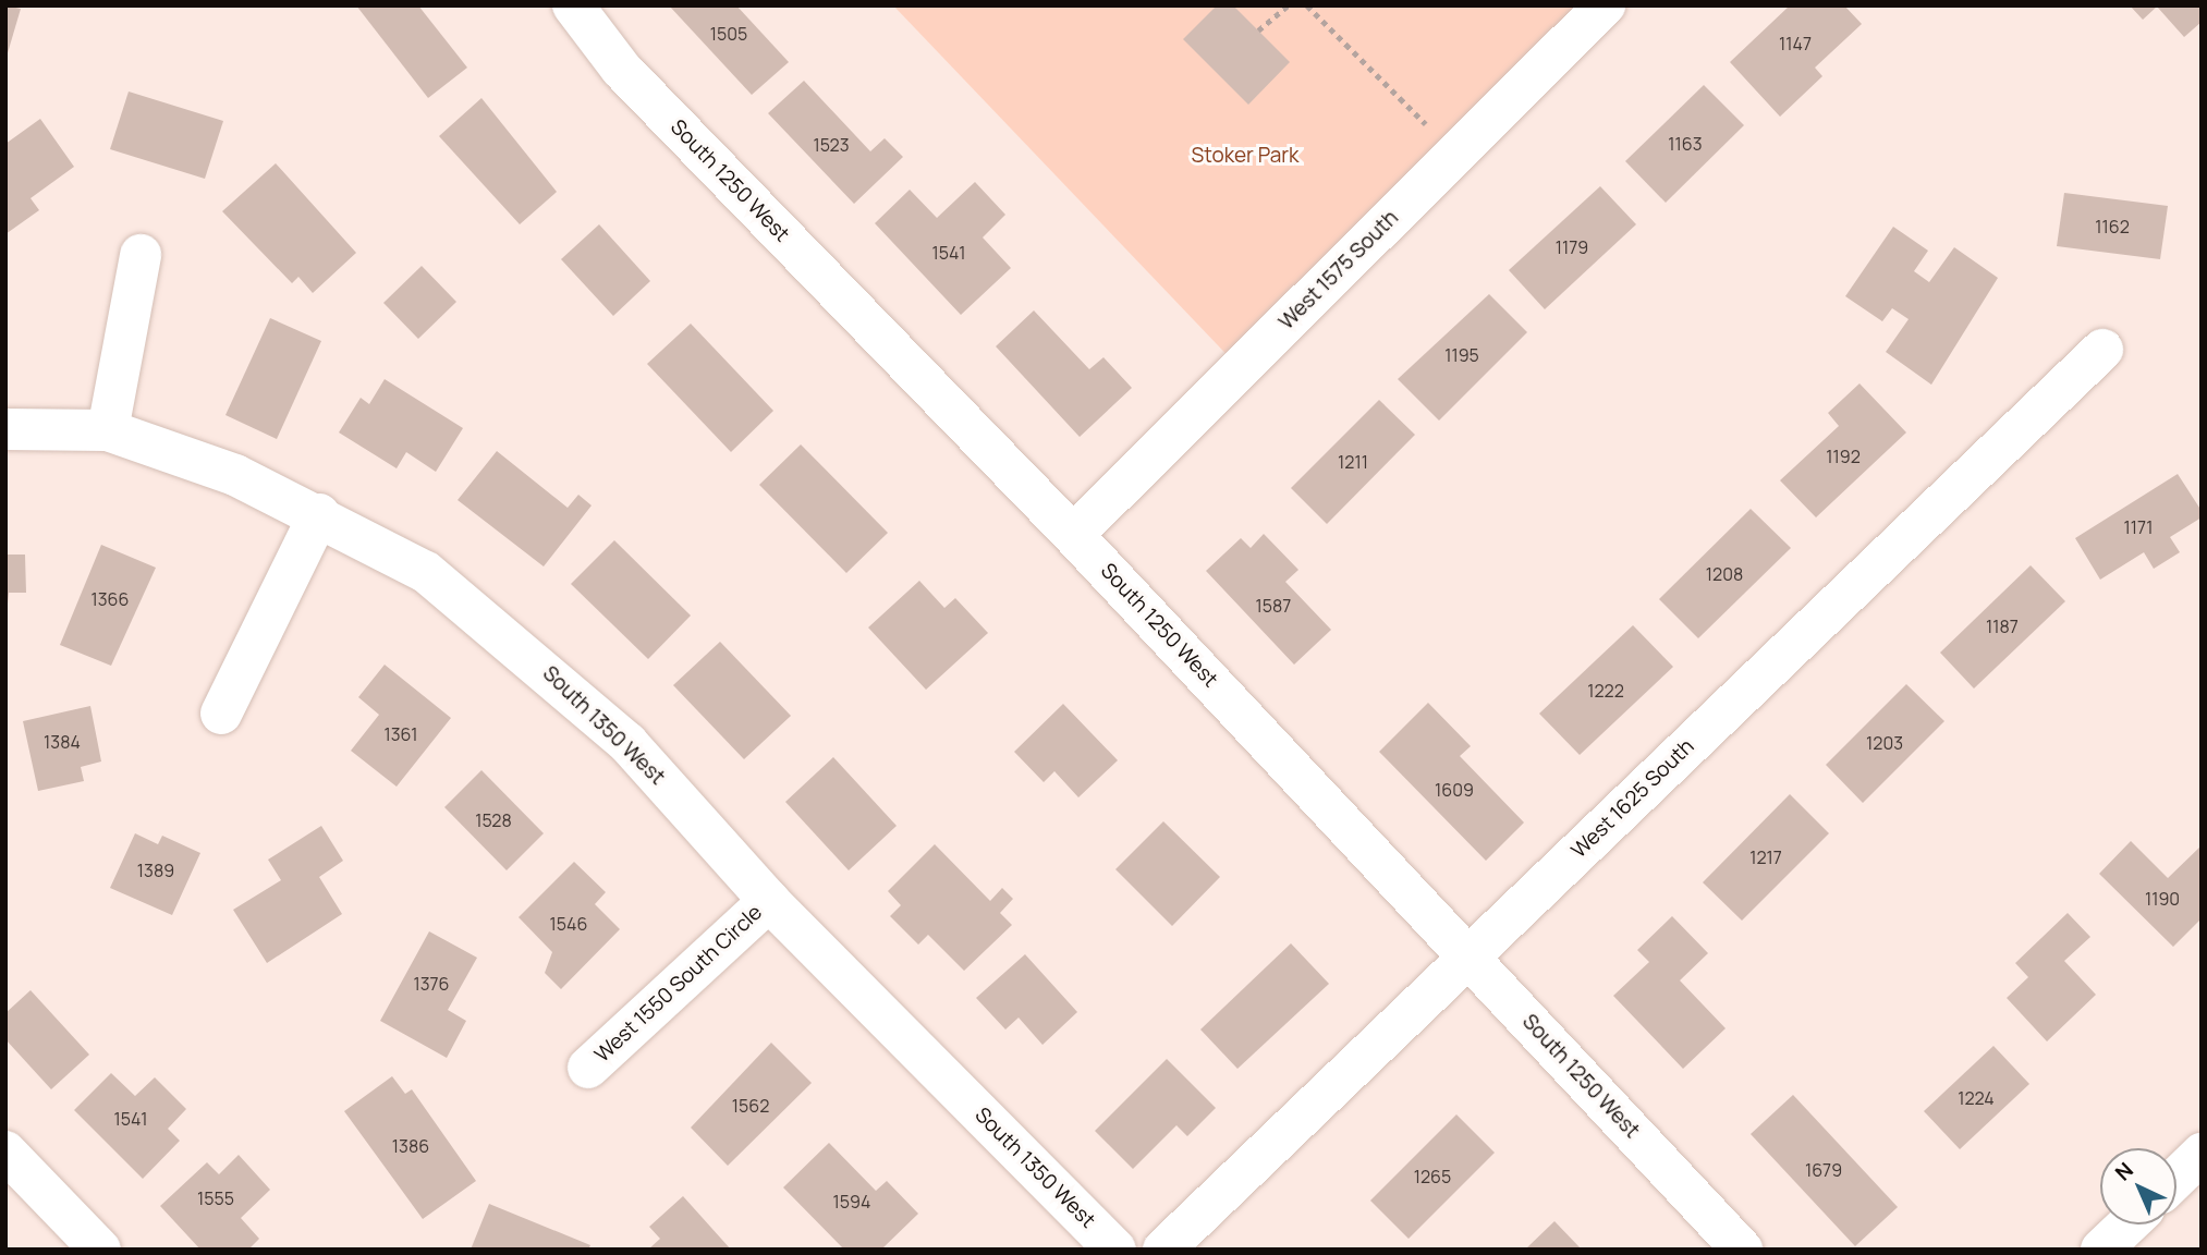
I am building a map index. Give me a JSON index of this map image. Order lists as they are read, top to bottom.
{
  "streets": {
    "street": [
      "South 1250 West",
      "West 1575 South",
      "South 1350 West",
      "West 1625 South",
      "West 1550 South Circle"
    ]
  },
  "crossings": [
    ["South 1250 West", "West 1575 South"],
    ["South 1250 West", "West 1625 South"],
    ["South 1350 West", "West 1550 South Circle"]
  ],
  "parks": ["Stoker Park"],
  "house_numbers": [
    "1505",
    "1147",
    "1163",
    "1523",
    "1162",
    "1179",
    "1541",
    "1195",
    "1192",
    "1211",
    "1171",
    "1208",
    "1366",
    "1587",
    "1187",
    "1222",
    "1361",
    "1384",
    "1203",
    "1609",
    "1528",
    "1217",
    "1389",
    "1190",
    "1546",
    "1376",
    "1224",
    "1562",
    "1541",
    "1386",
    "1679",
    "1265",
    "1555",
    "1594"
  ],
  "north": "top left"
}
